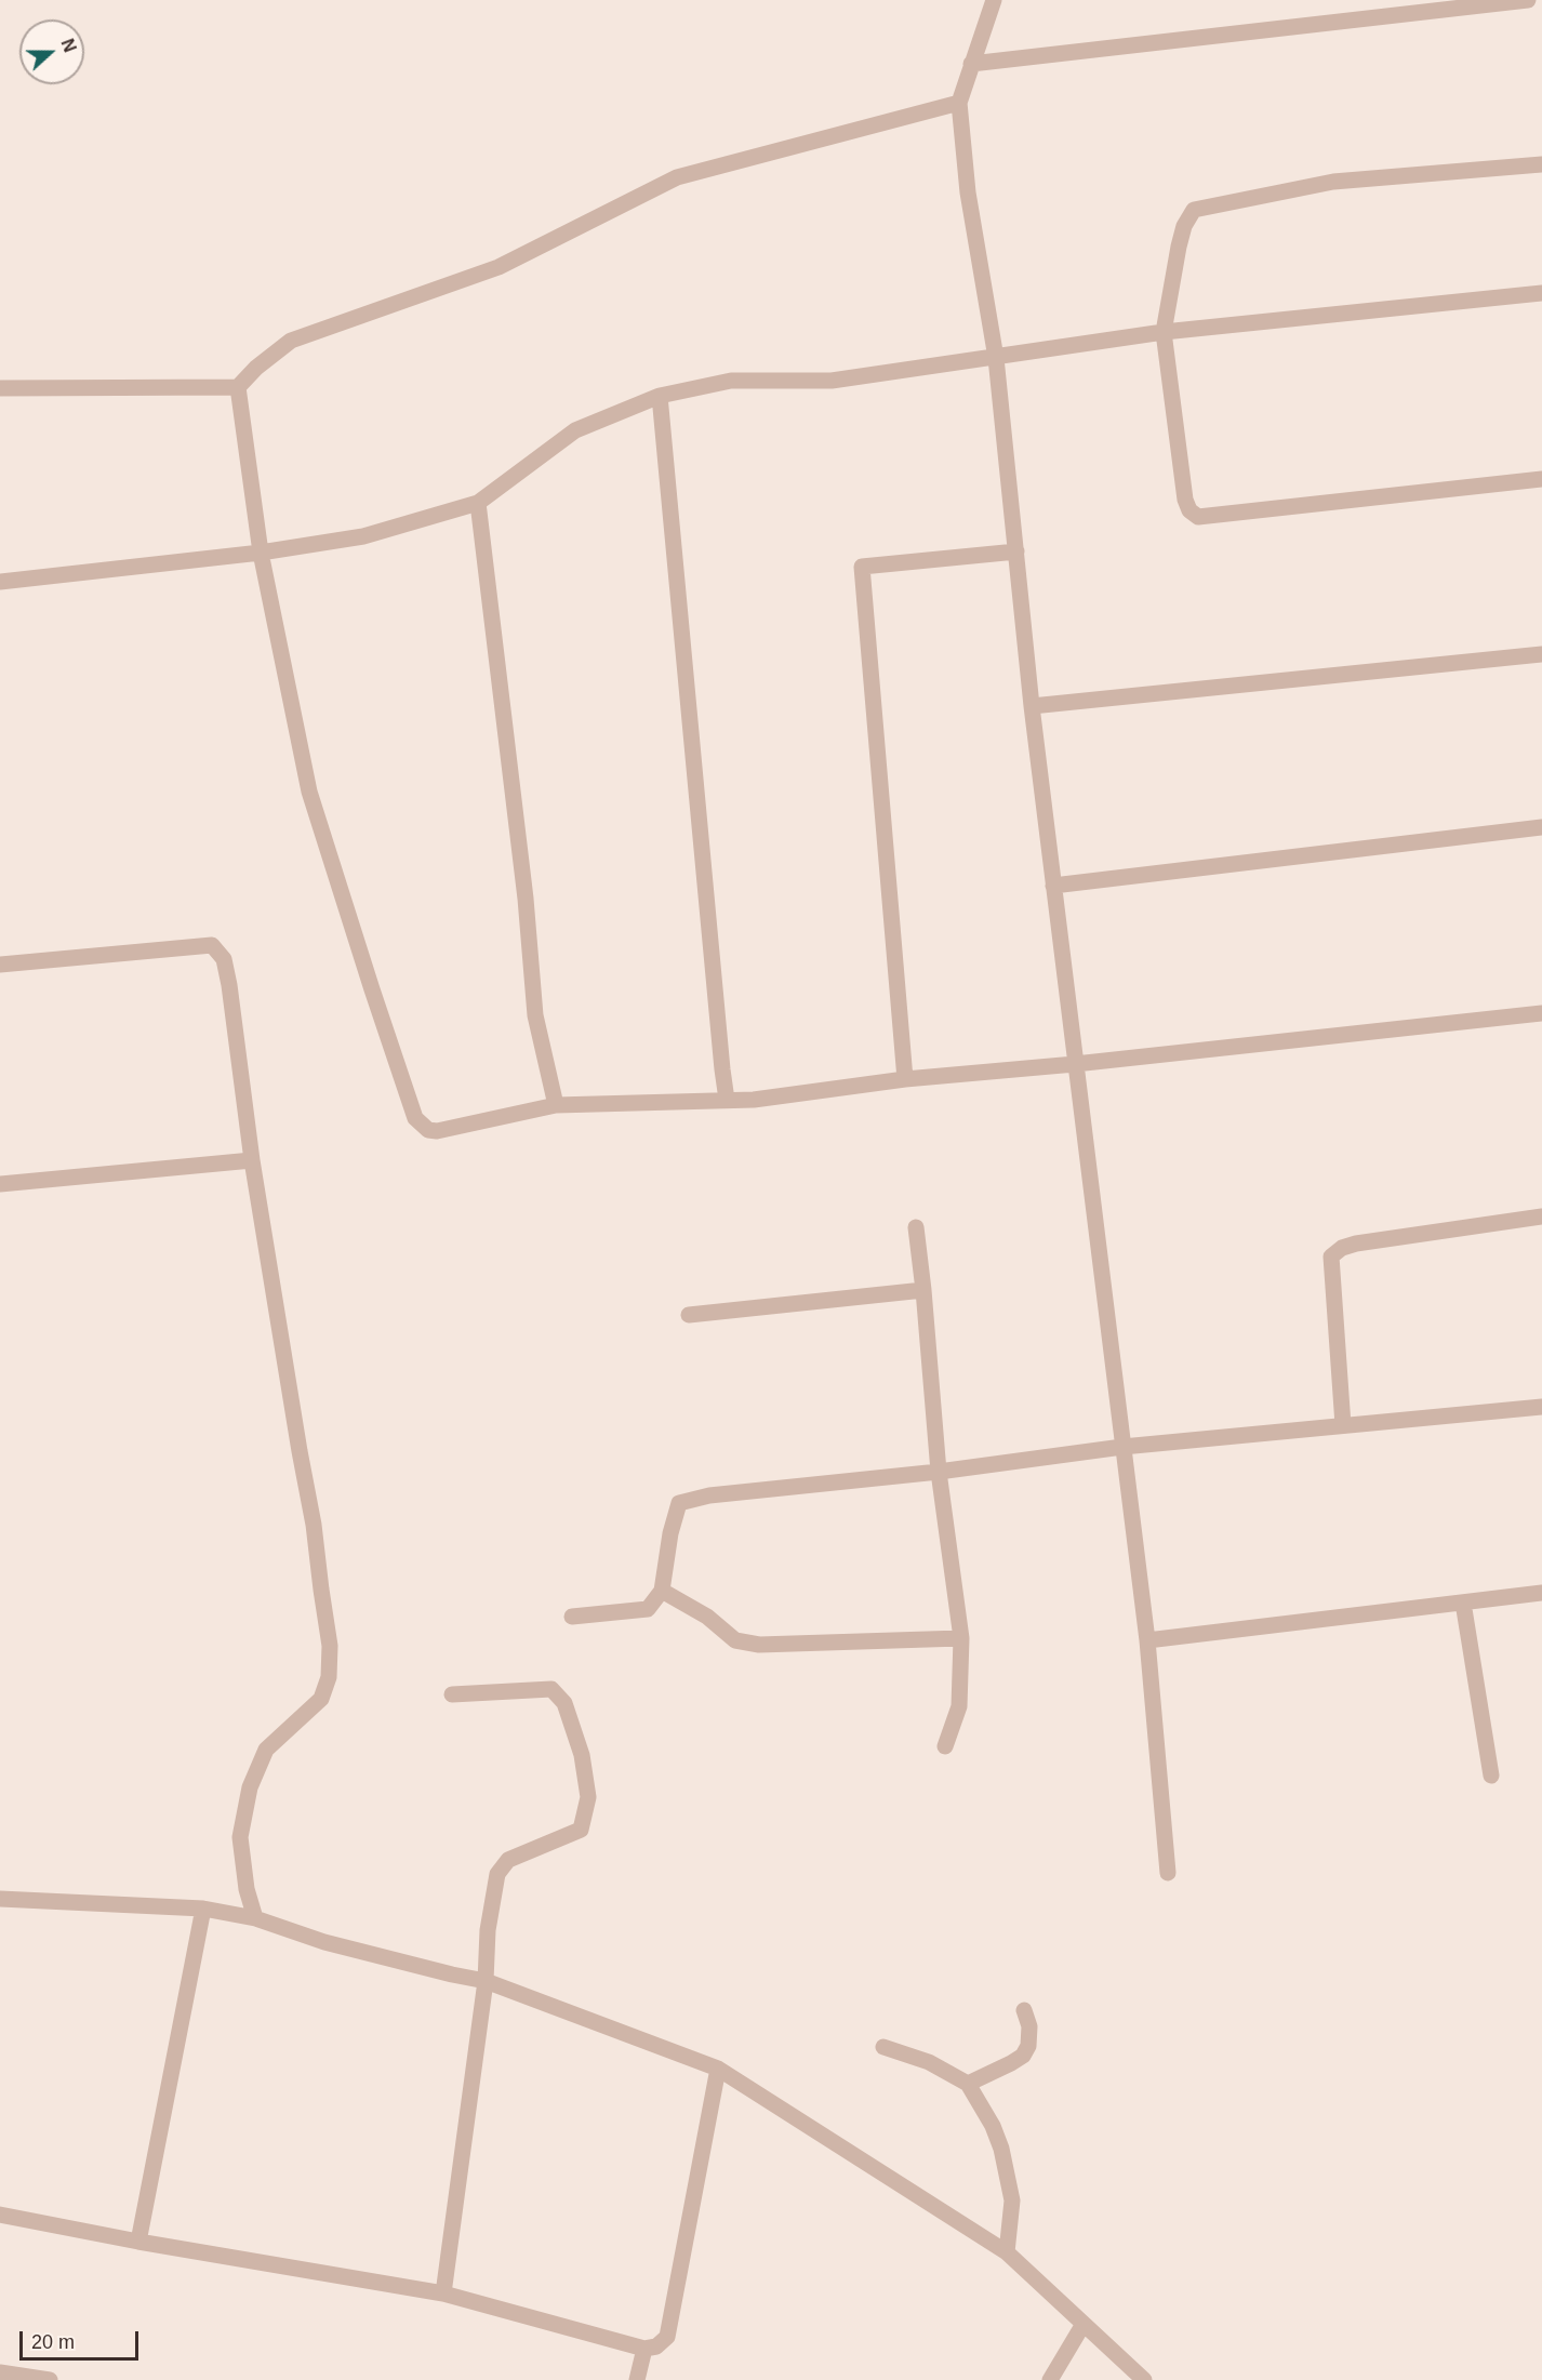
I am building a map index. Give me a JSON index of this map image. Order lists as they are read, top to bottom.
{
  "scale_bar": "20 m",
  "north": "right"
}
